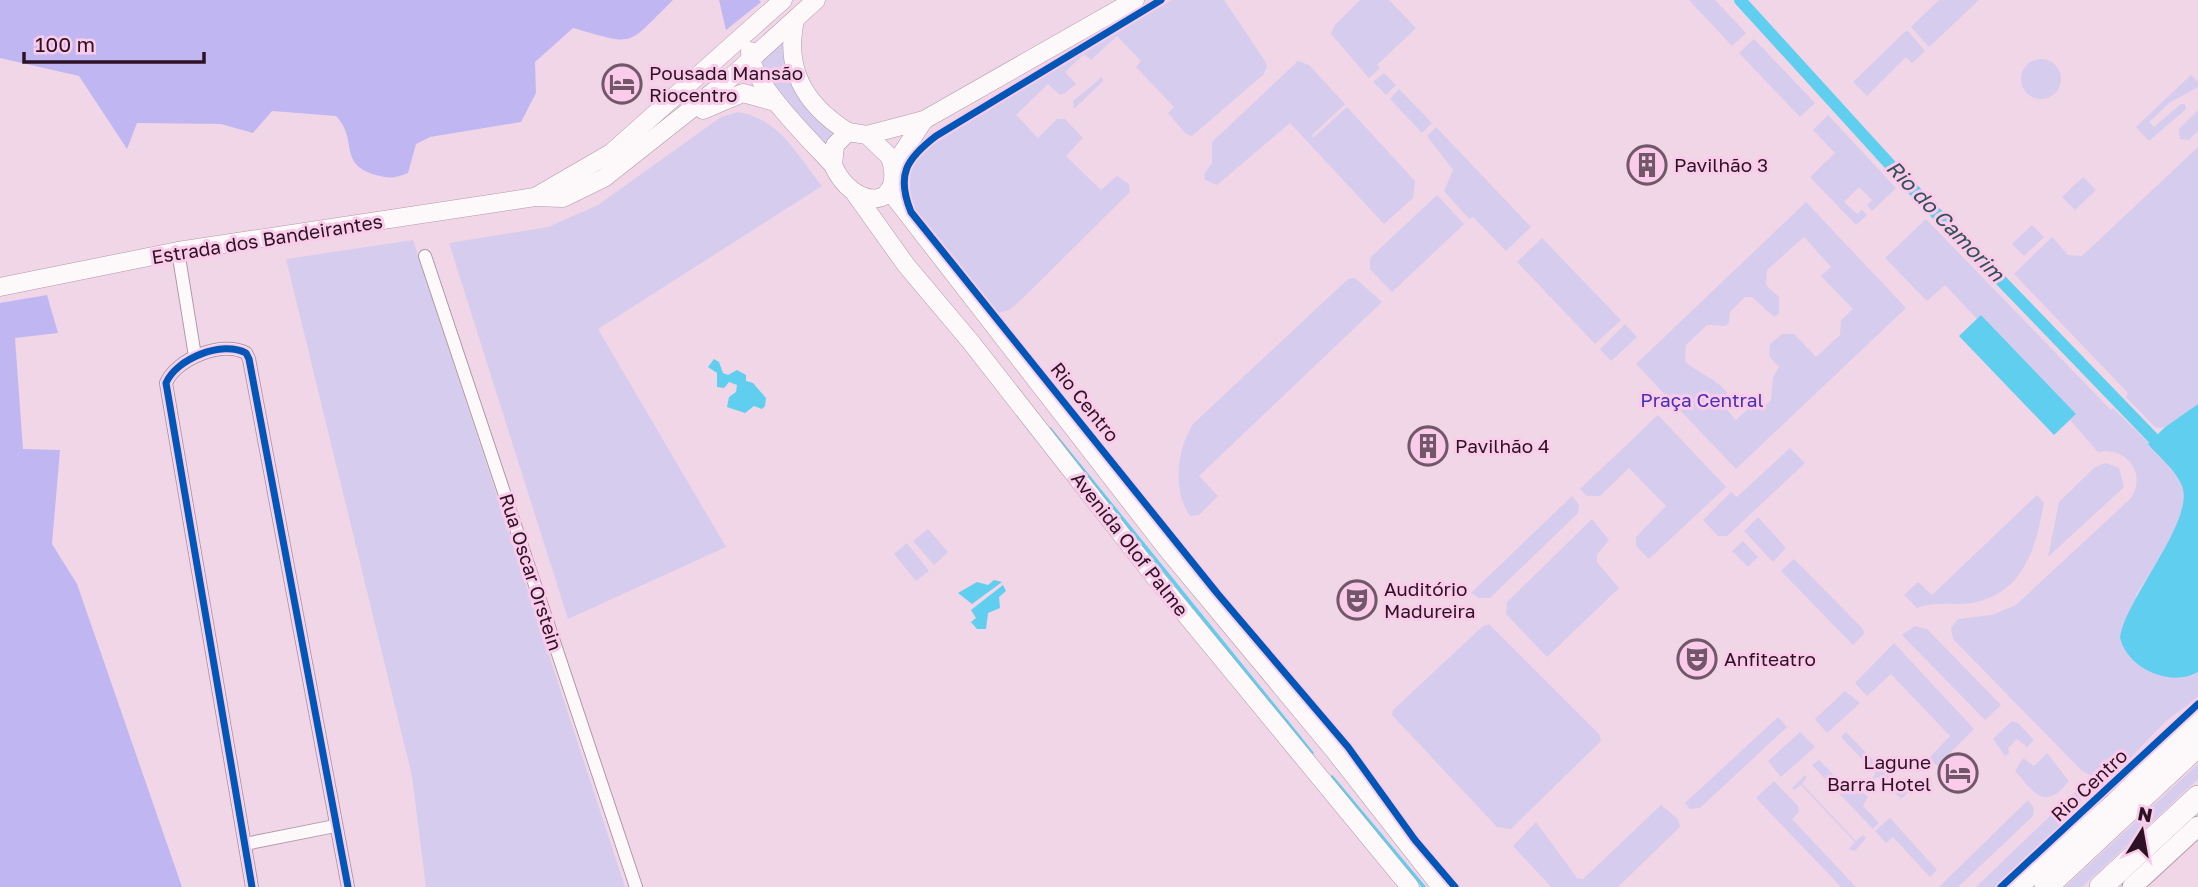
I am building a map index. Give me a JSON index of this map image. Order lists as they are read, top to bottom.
{
  "streets": {
    "street": ["Estrada dos Bandeirantes", "Avenida Olof Palme", "Rua Oscar Orstein"],
    "cycle path": ["Rio Centro"]
  },
  "water": ["Rio do Camorim"],
  "parks": ["Praça Central"],
  "places": {
    "hotel": ["Pousada Mansão Riocentro", "Lagune Barra Hotel"],
    "building": ["Pavilhão 3", "Pavilhão 4"],
    "theatre": ["Auditório Madureira", "Anfiteatro"]
  },
  "scale_bar": "100 m",
  "north": "top"
}
